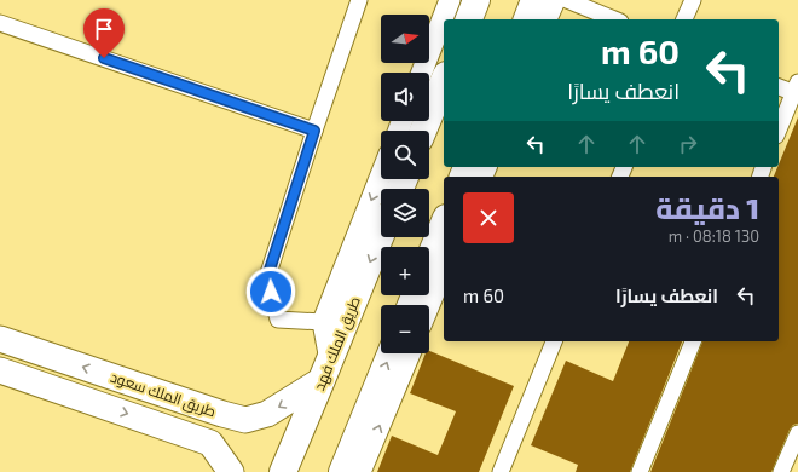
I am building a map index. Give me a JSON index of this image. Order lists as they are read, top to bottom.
{
  "streets": {
    "highway": ["طريق الملك فهد"],
    "main road": ["طريق الملك سعود"]
  },
  "crossings": [
    ["طريق الملك فهد", "طريق الملك سعود"]
  ],
  "one_way": ["طريق الملك فهد"],
  "north": "right",
  "page": {
    "map_buttons": ["+", "−"],
    "turn": ["60 m", "انعطف يسارًا"],
    "heading": ["1 دقيقة", "130 m · 08:18"],
    "list": [
      {
        "name": "انعطف يسارًا",
        "value": "60 m"
      }
    ]
  }
}
